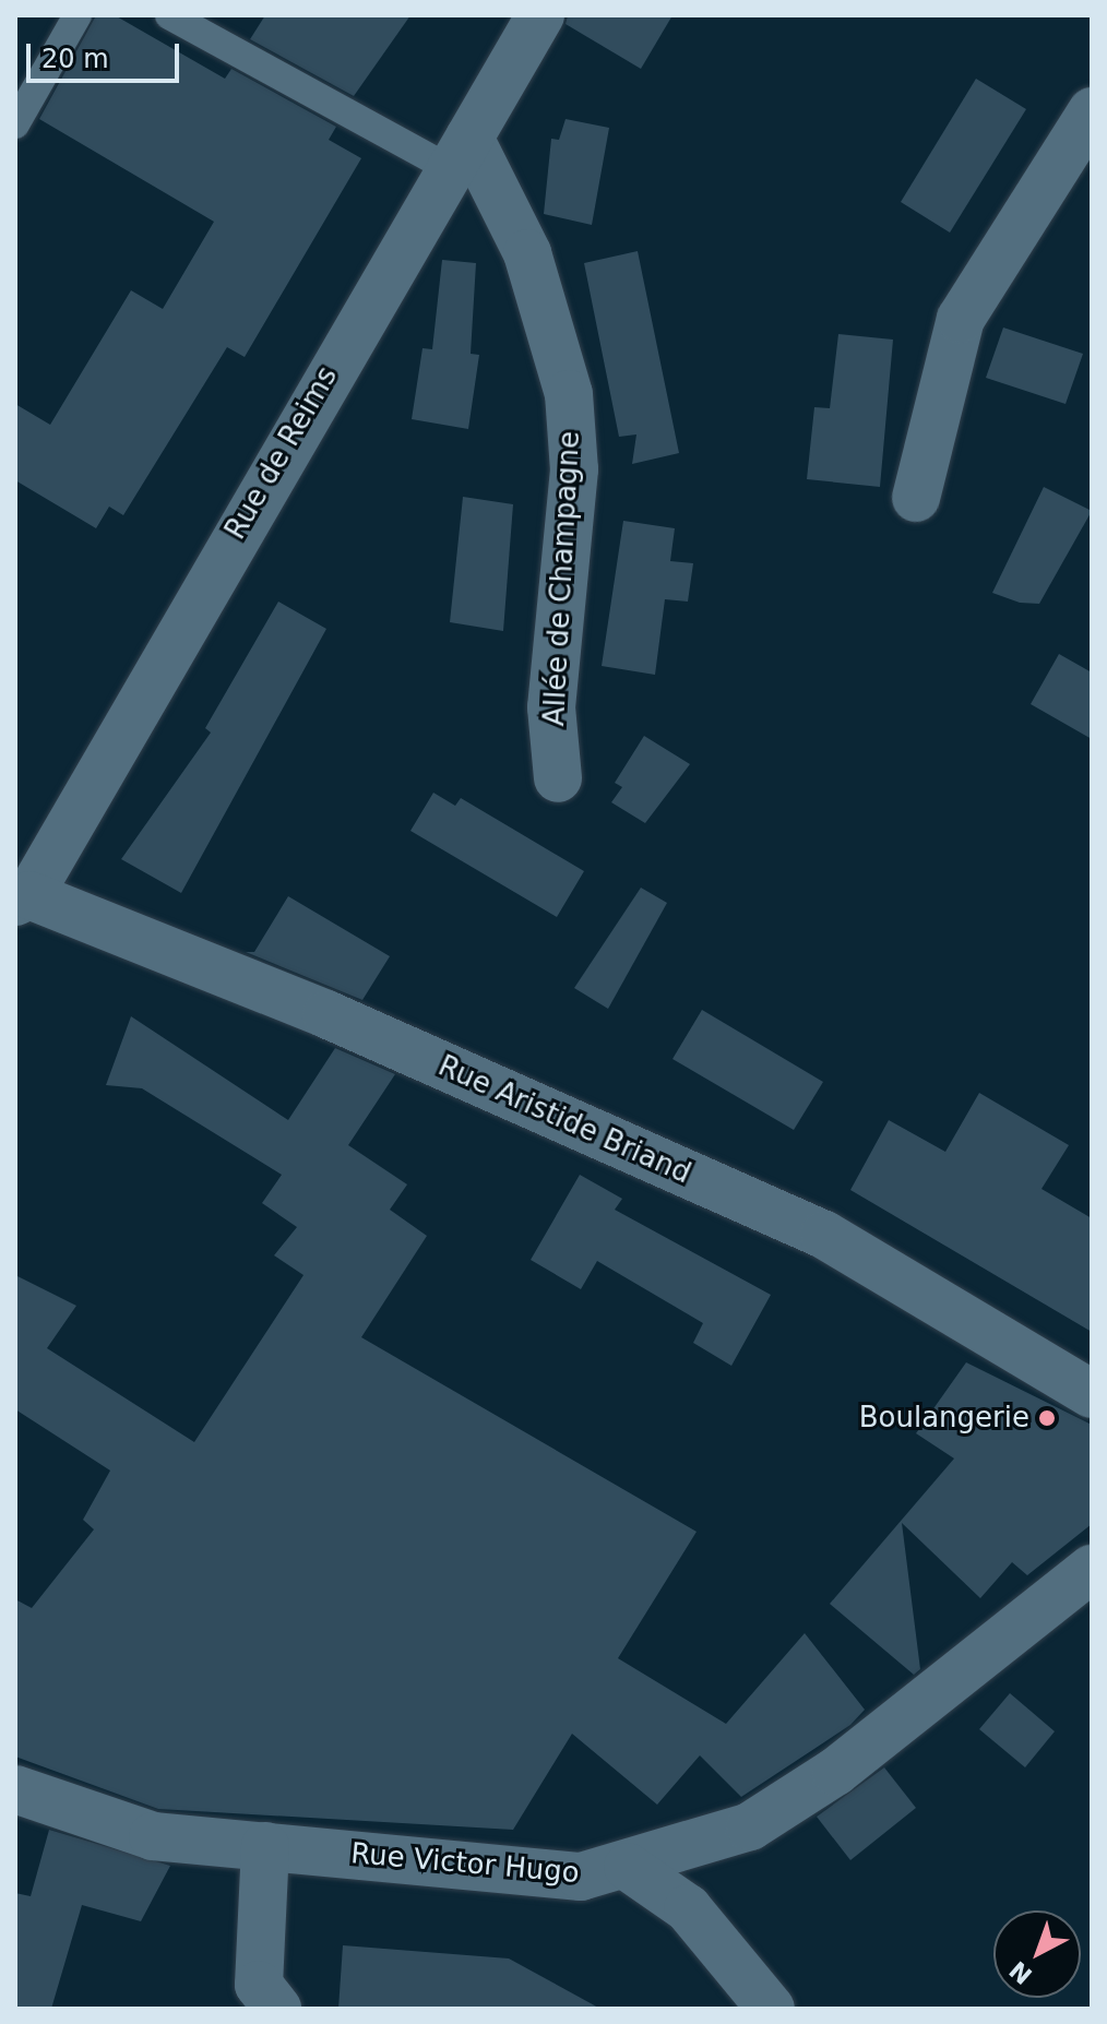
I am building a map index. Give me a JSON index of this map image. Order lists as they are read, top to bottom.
{
  "streets": {
    "street": [
      "Rue de Reims",
      "Allée de Champagne",
      "Rue Aristide Briand",
      "Rue Victor Hugo"
    ]
  },
  "crossings": [
    ["Rue de Reims", "Allée de Champagne"],
    ["Rue de Reims", "Rue Aristide Briand"]
  ],
  "places": ["Boulangerie"],
  "scale_bar": "20 m",
  "north": "bottom left"
}
